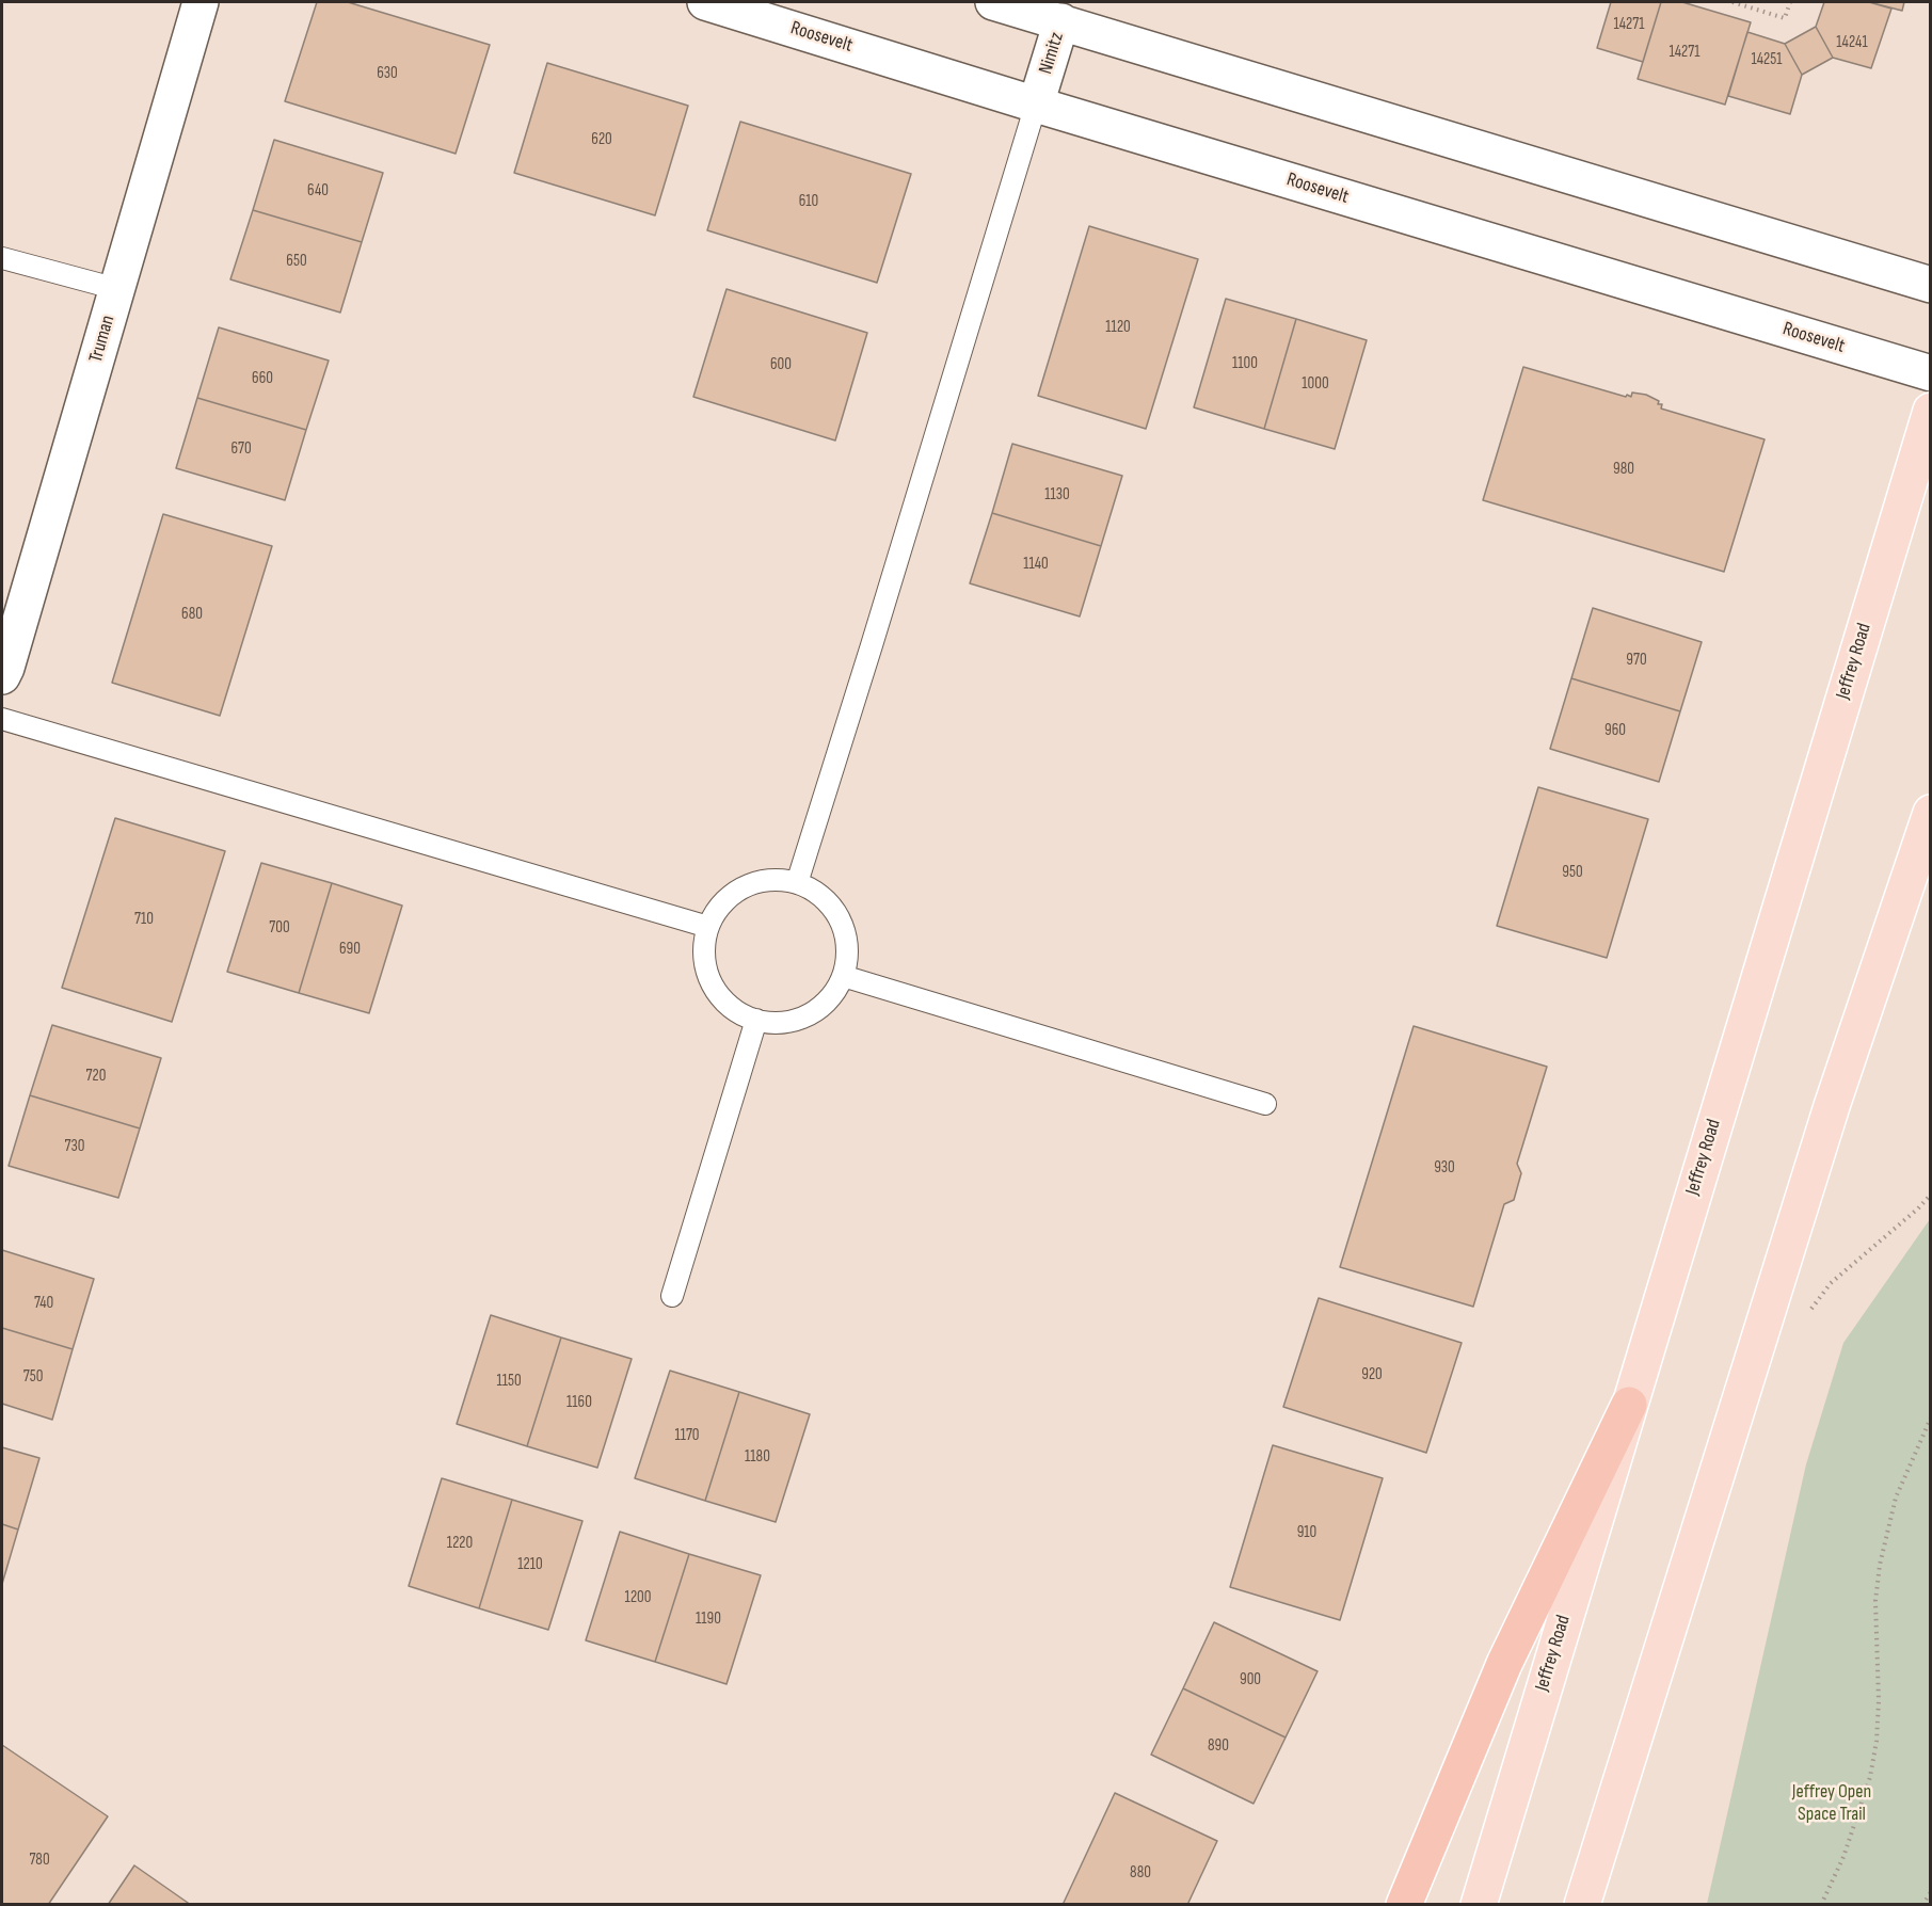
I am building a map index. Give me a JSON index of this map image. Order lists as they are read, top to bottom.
{
  "streets": {
    "main road": ["Jeffrey Road"],
    "street": ["Roosevelt", "Nimitz", "Truman"]
  },
  "crossings": [
    ["Roosevelt", "Nimitz"]
  ],
  "parks": ["Jeffrey Open Space Trail"],
  "house_numbers": [
    "14271",
    "14241",
    "14271",
    "14251",
    "630",
    "620",
    "640",
    "610",
    "650",
    "1120",
    "1100",
    "600",
    "660",
    "1000",
    "670",
    "980",
    "1130",
    "1140",
    "680",
    "970",
    "960",
    "950",
    "710",
    "700",
    "690",
    "720",
    "730",
    "930",
    "740",
    "920",
    "750",
    "1150",
    "1160",
    "1170",
    "1180",
    "910",
    "1220",
    "1210",
    "1200",
    "1190",
    "900",
    "890",
    "780",
    "880"
  ]
}
